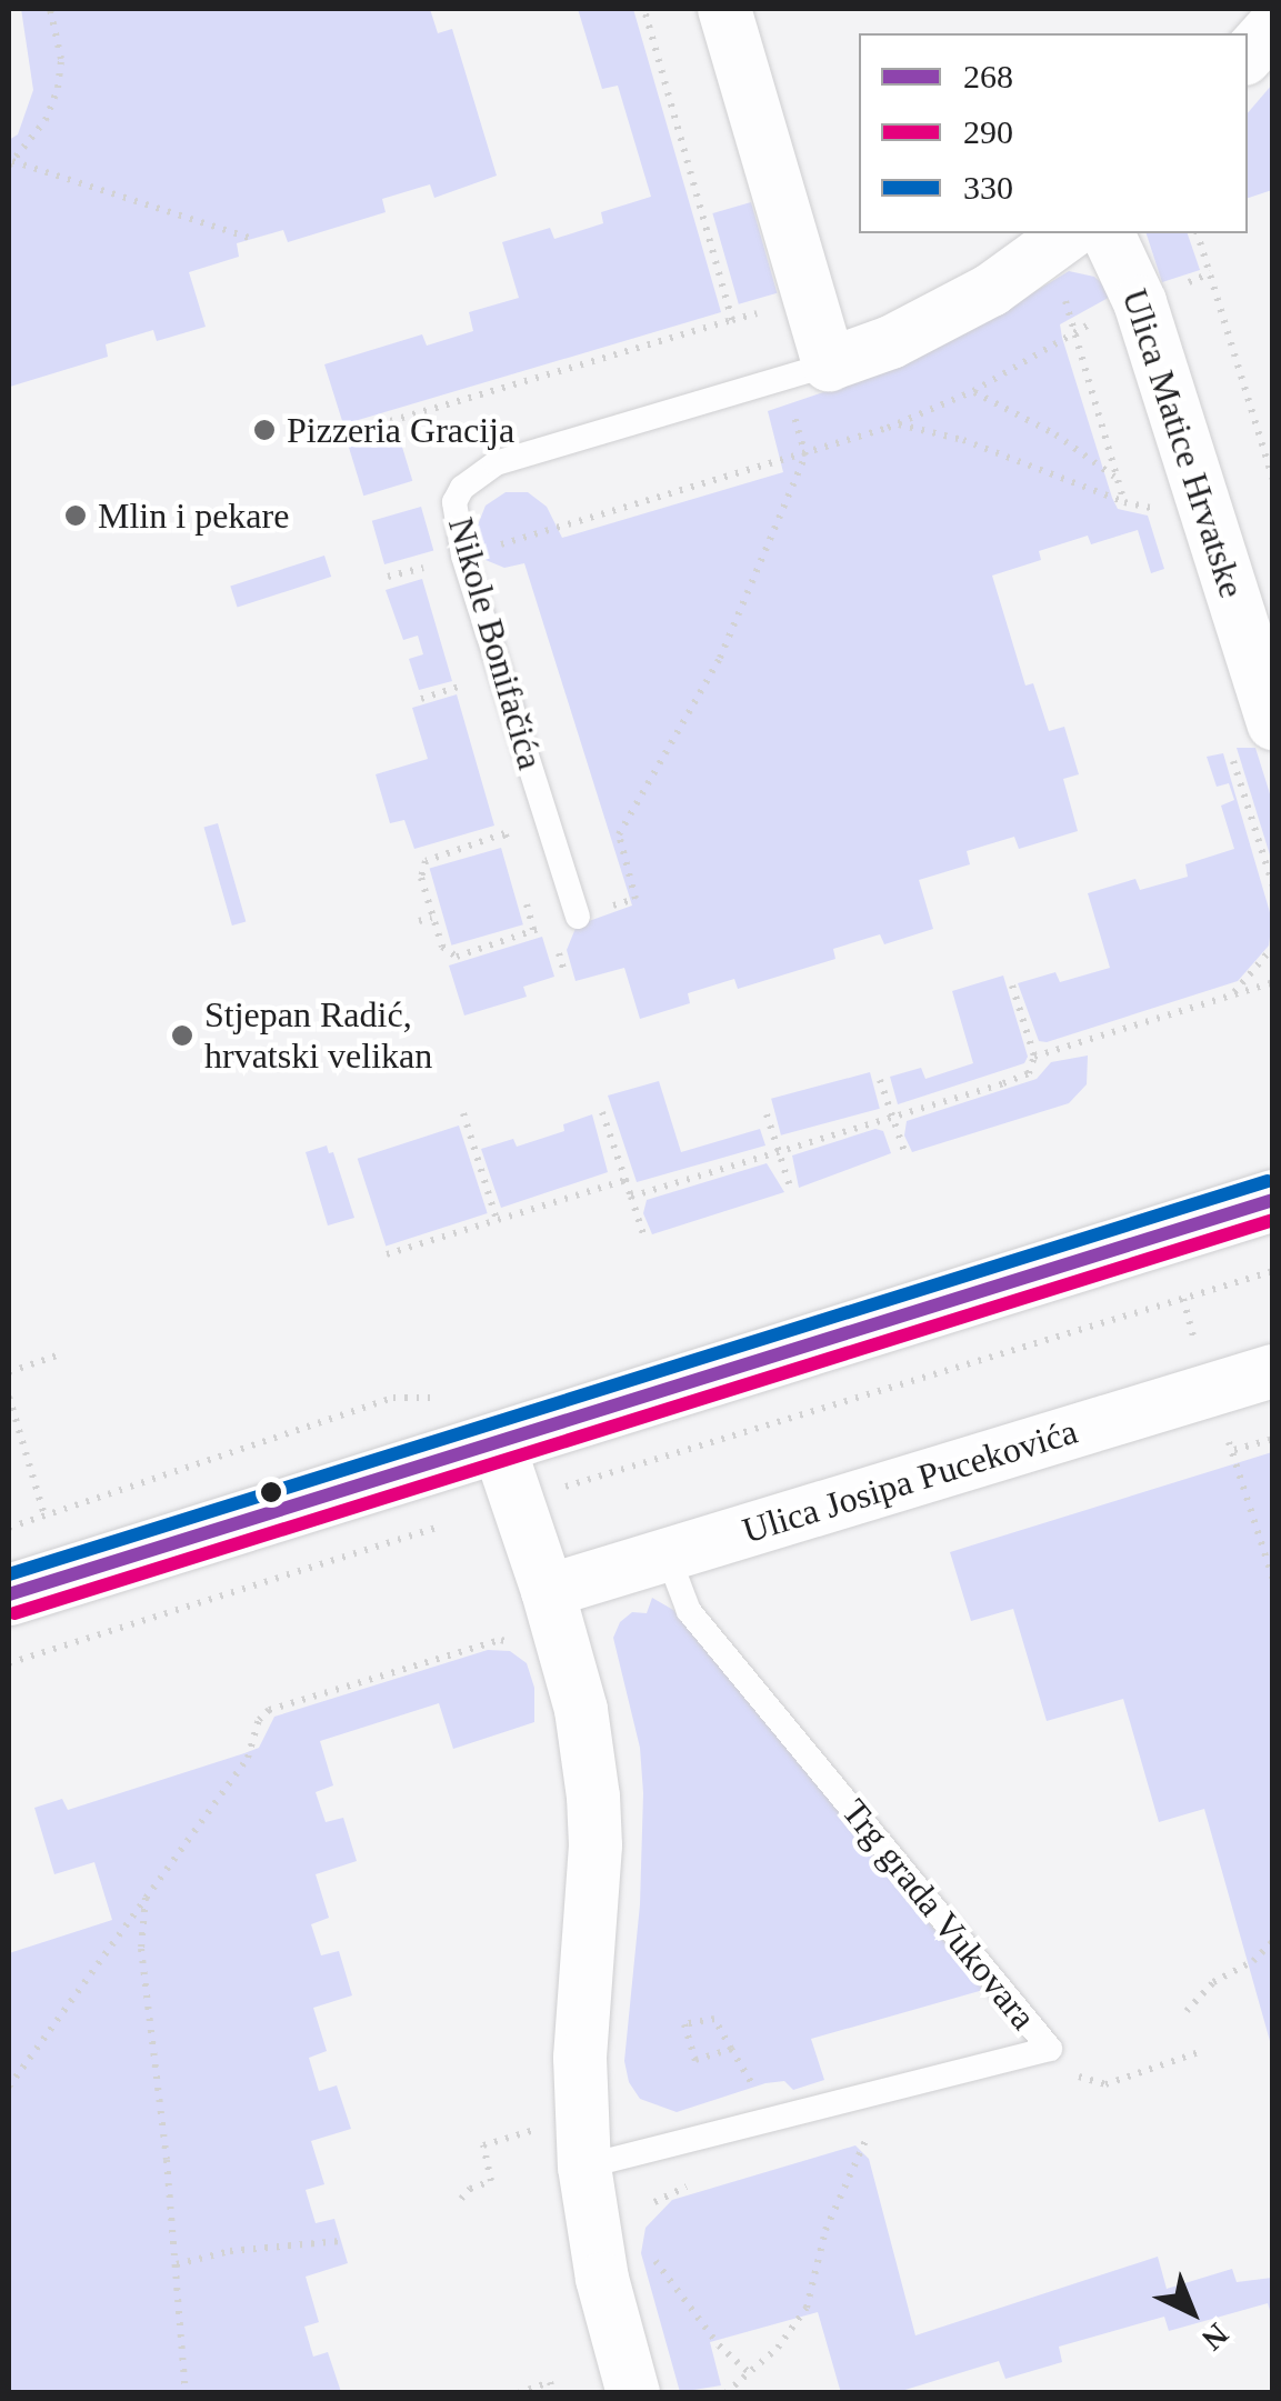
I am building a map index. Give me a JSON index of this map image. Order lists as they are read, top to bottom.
{
  "streets": {
    "street": ["Ulica Matice Hrvatske", "Ulica Josipa Pucekovića"],
    "lane": ["Nikole Bonifačića", "Trg grada Vukovara"]
  },
  "crossings": [
    ["Ulica Josipa Pucekovića", "Trg grada Vukovara"]
  ],
  "places": ["Pizzeria Gracija", "Mlin i pekare", "Stjepan Radić, hrvatski velikan"],
  "lines": ["transit line 330", "transit line 268", "transit line 290"],
  "legend": ["268", "290", "330"],
  "north": "bottom right"
}
